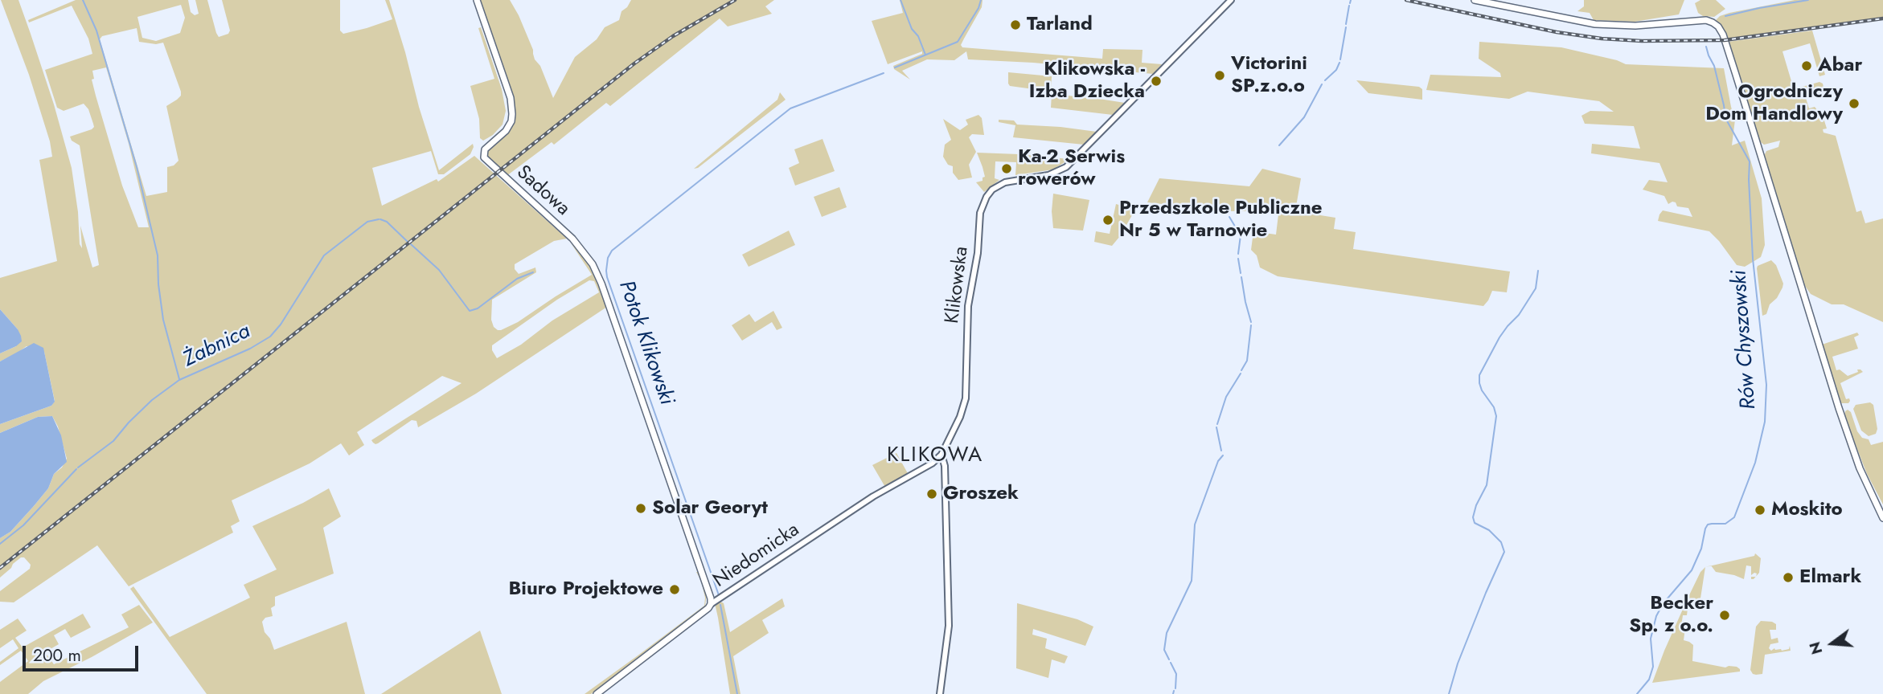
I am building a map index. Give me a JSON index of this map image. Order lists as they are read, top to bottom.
{
  "streets": {
    "main road": ["Sadowa", "Niedomicka"],
    "street": ["Klikowska"]
  },
  "crossings": [
    ["Sadowa", "Niedomicka"],
    ["Klikowska", "Niedomicka"]
  ],
  "districts": ["KLIKOWA"],
  "water": ["Rów Chyszowski", "Potok Klikowski", "Żabnica"],
  "places": [
    "Tarland",
    "Abar",
    "Victorini SP.z.o.o",
    "Klikowska - Izba Dziecka",
    "Ogrodniczy Dom Handlowy",
    "Ka-2 Serwis rowerów",
    "Przedszkole Publiczne Nr 5 w Tarnowie",
    "Groszek",
    "Solar Georyt",
    "Moskito",
    "Elmark",
    "Biuro Projektowe",
    "Becker Sp. z o.o."
  ],
  "scale_bar": "200 m",
  "north": "left"
}
